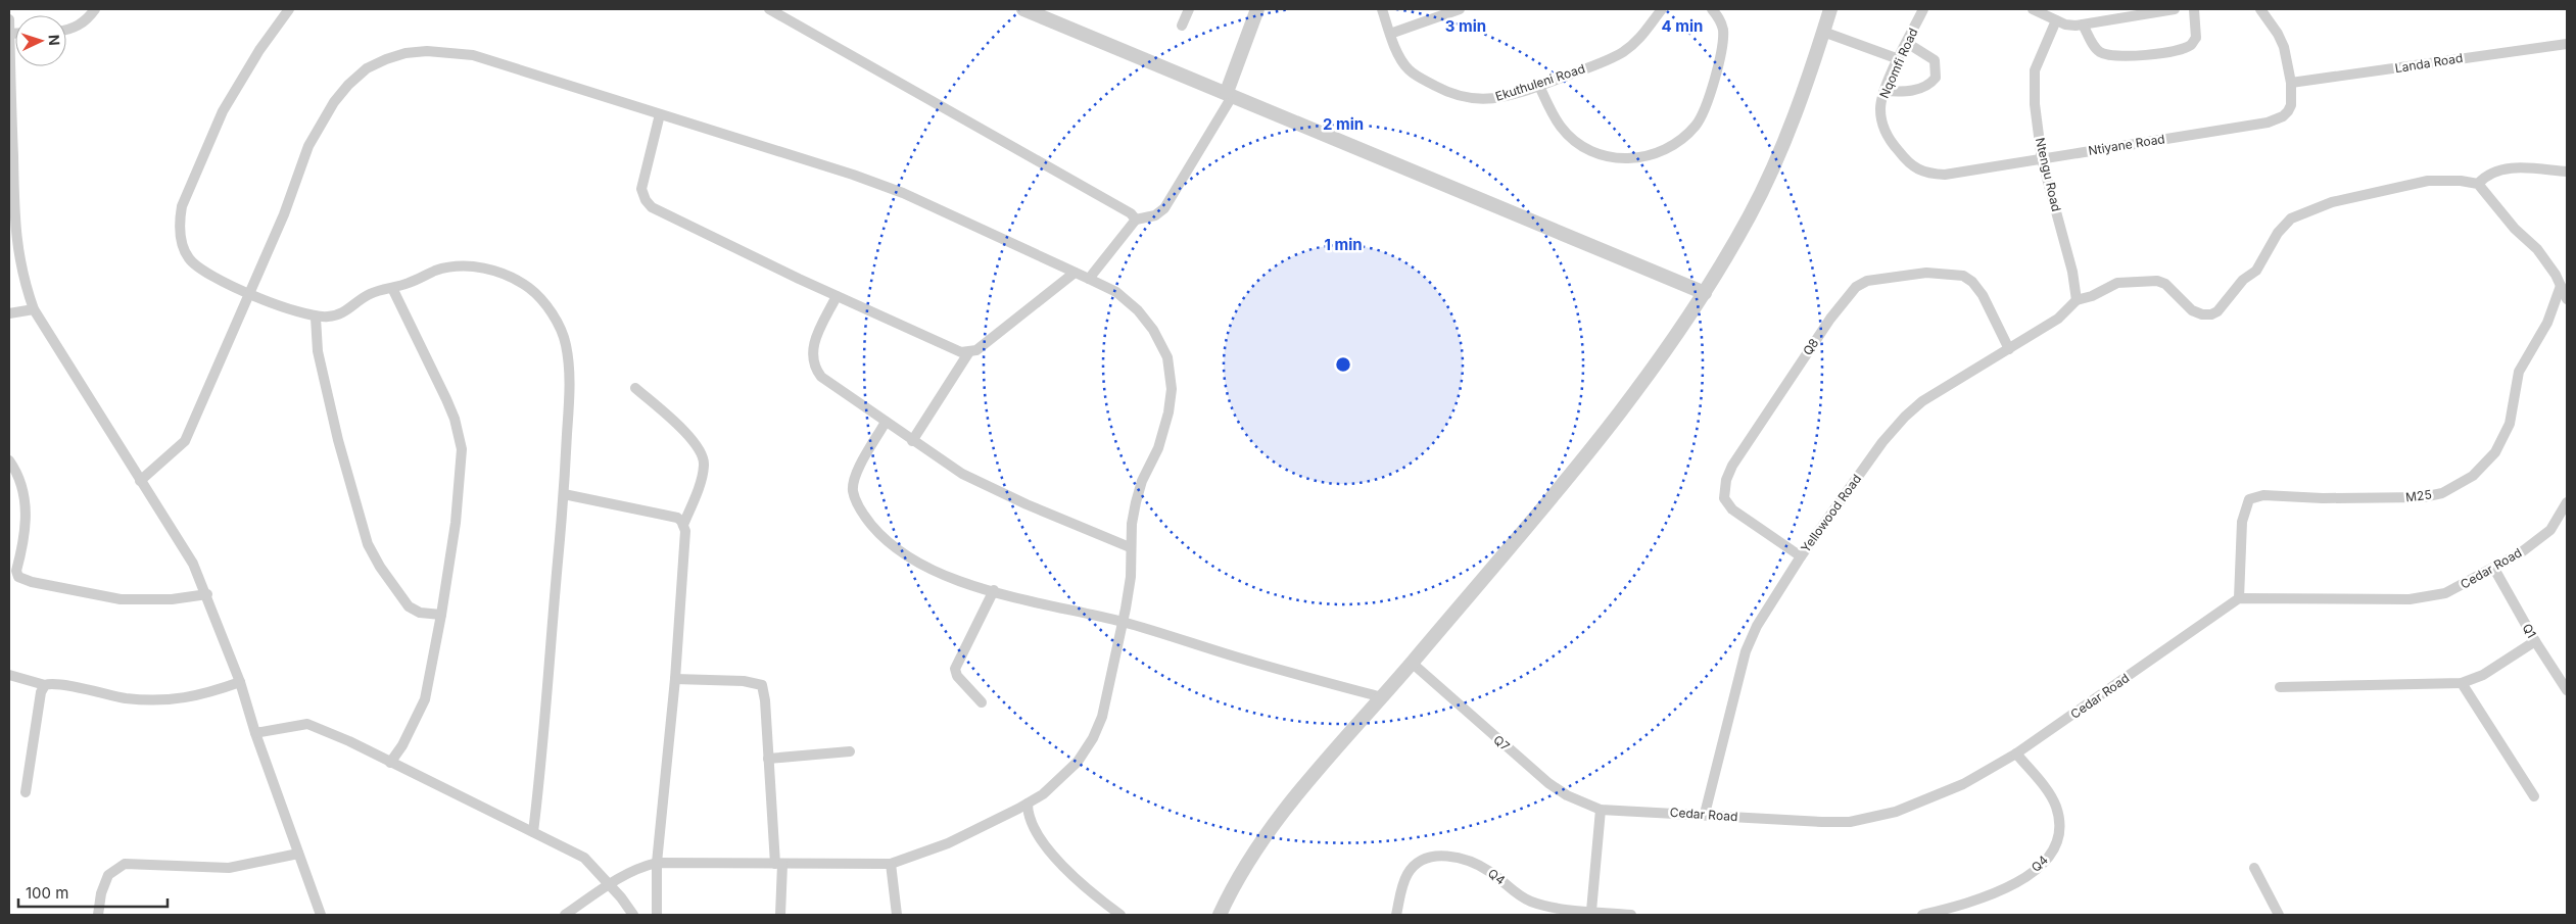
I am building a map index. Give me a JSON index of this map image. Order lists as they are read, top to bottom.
{
  "streets": {
    "street": [
      "Nqomfi Road",
      "Landa Road",
      "Ekuthuleni Road",
      "Ntiyane Road",
      "Ntengu Road",
      "Q8",
      "M25",
      "Yellowood Road",
      "Cedar Road",
      "Q1",
      "Q7",
      "Q4"
    ]
  },
  "crossings": [
    ["Nqomfi Road", "Ntiyane Road"],
    ["Landa Road", "Ntiyane Road"],
    ["Ntiyane Road", "Ntengu Road"],
    ["Ntengu Road", "Yellowood Road"],
    ["Q8", "Yellowood Road"],
    ["M25", "Cedar Road"],
    ["Yellowood Road", "Cedar Road"],
    ["Cedar Road", "Q1"],
    ["Cedar Road", "Q7"],
    ["Cedar Road", "Q4"]
  ],
  "scale_bar": "100 m",
  "north": "right",
  "rings": [
    "4 min",
    "3 min",
    "2 min",
    "1 min"
  ]
}
